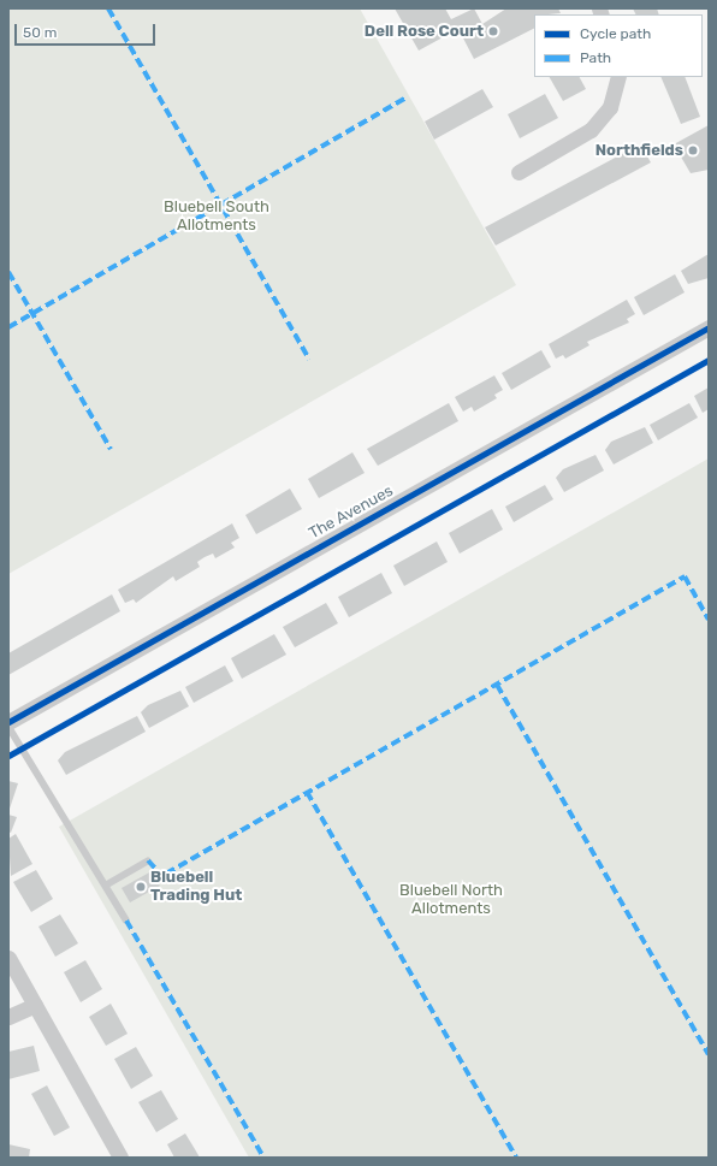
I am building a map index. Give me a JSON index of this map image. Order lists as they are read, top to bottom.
{
  "streets": {
    "street": ["The Avenues"]
  },
  "parks": ["Bluebell South Allotments", "Bluebell North Allotments"],
  "places": ["Dell Rose Court", "Northfields", "Bluebell Trading Hut"],
  "legend": ["Cycle path", "Path"],
  "scale_bar": "50 m"
}
